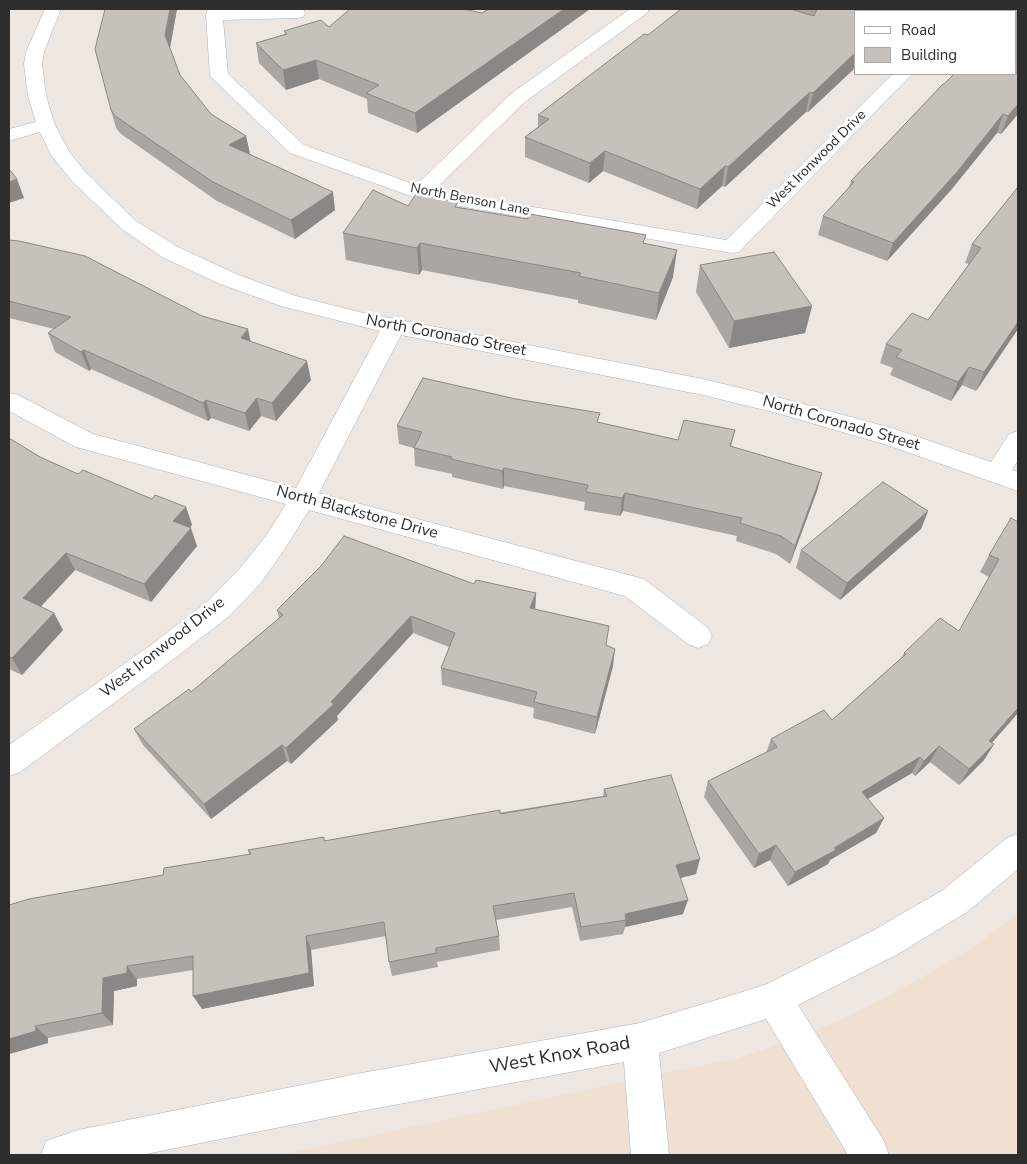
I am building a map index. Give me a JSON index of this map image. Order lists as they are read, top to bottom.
{
  "streets": {
    "street": [
      "West Ironwood Drive",
      "North Benson Lane",
      "North Coronado Street",
      "North Blackstone Drive",
      "West Knox Road"
    ]
  },
  "crossings": [
    ["West Ironwood Drive", "North Benson Lane"],
    ["West Ironwood Drive", "North Coronado Street"],
    ["West Ironwood Drive", "North Blackstone Drive"]
  ],
  "legend": ["Road", "Building"]
}
